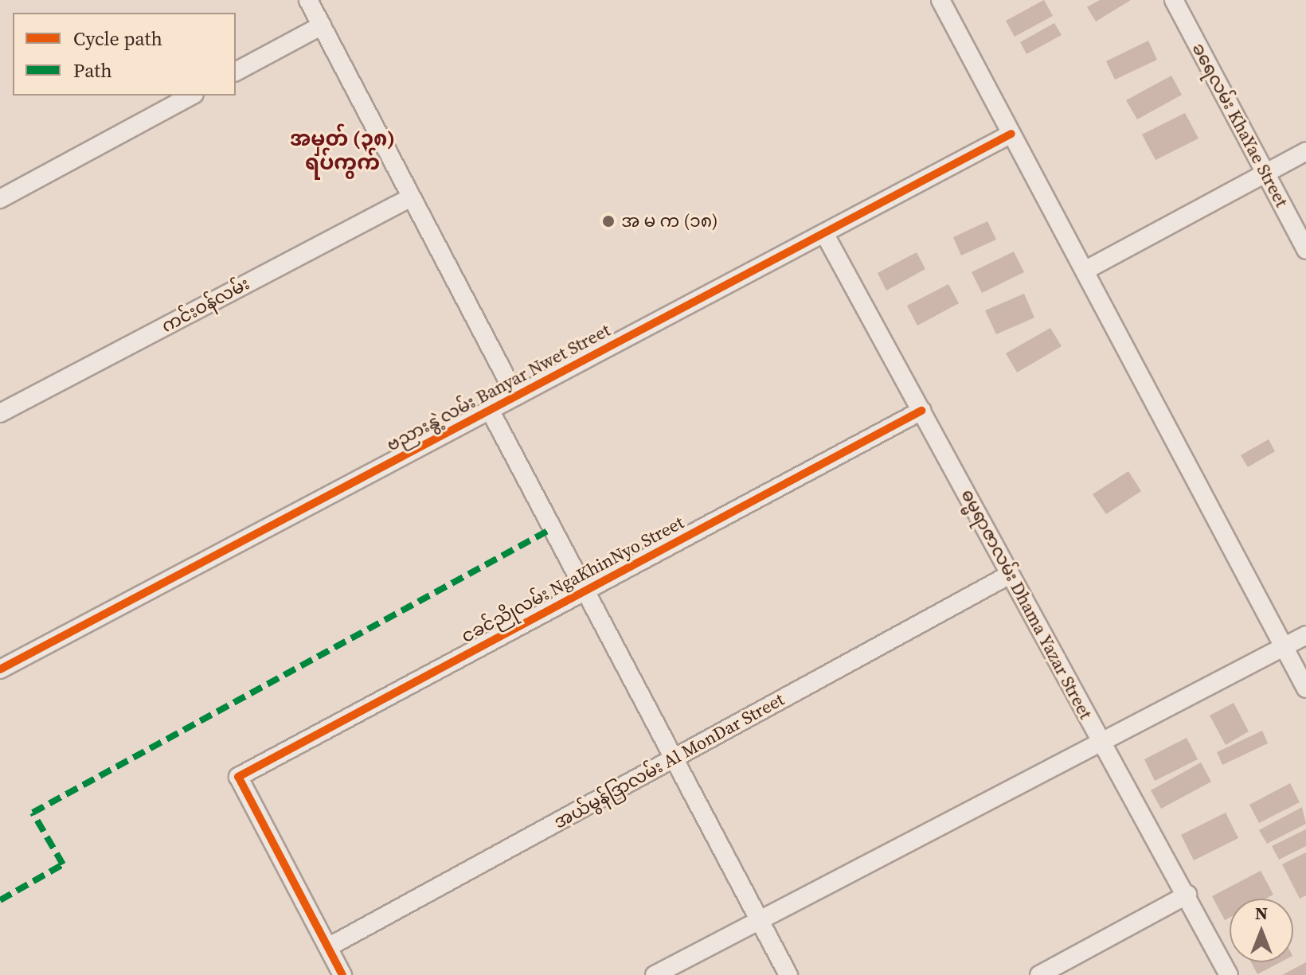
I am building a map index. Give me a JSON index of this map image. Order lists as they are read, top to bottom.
{
  "streets": {
    "street": [
      "ခရေလမ်း KhaYae Street",
      "ကင်းဝန်လမ်း",
      "ဗညားနွဲ့လမ်း Banyar Nwet Street",
      "ငခင်ညိုလမ်း NgaKhinNyo Street",
      "ဓမ္မရာဇာလမ်း Dhama Yazar Street",
      "အယ်မွန်ဒြာလမ်း Al MonDar Street"
    ]
  },
  "crossings": [
    ["ဗညားနွဲ့လမ်း Banyar Nwet Street", "ဓမ္မရာဇာလမ်း Dhama Yazar Street"],
    ["ငခင်ညိုလမ်း NgaKhinNyo Street", "ဓမ္မရာဇာလမ်း Dhama Yazar Street"],
    ["ငခင်ညိုလမ်း NgaKhinNyo Street", "အယ်မွန်ဒြာလမ်း Al MonDar Street"],
    ["ဓမ္မရာဇာလမ်း Dhama Yazar Street", "အယ်မွန်ဒြာလမ်း Al MonDar Street"]
  ],
  "districts": ["အမှတ် (၃၈) ရပ်ကွက်"],
  "places": ["အ မ က (၁၈)"],
  "legend": ["Cycle path", "Path"],
  "north": "top"
}
